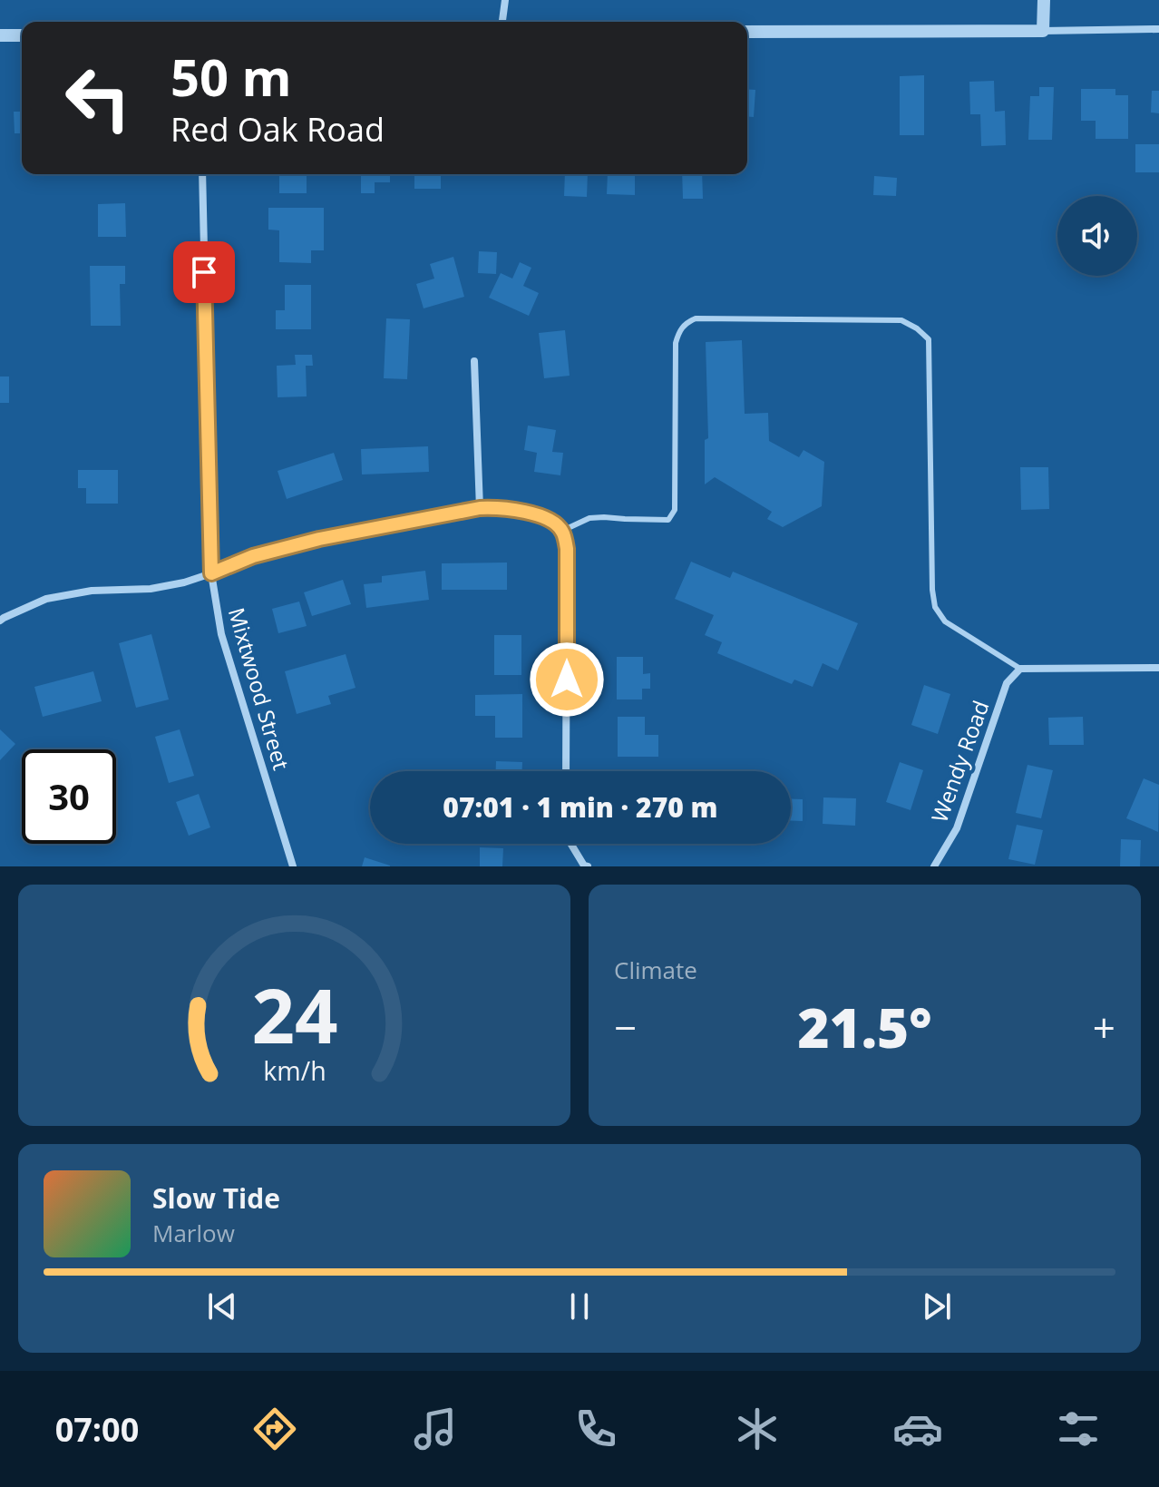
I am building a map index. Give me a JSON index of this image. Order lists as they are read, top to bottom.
{
  "streets": {
    "street": ["Mixtwood Street", "Wendy Road"]
  },
  "page": {
    "turn": ["50 m", "Red Oak Road"],
    "limit": "30",
    "trip": "07:01 · 1 min · 270 m",
    "tile": "Climate",
    "heat": ["−", "21.5°", "+"],
    "song": ["Slow Tide", "Marlow"],
    "tabs": "07:00",
    "gauge": ["24", "km/h"]
  }
}
